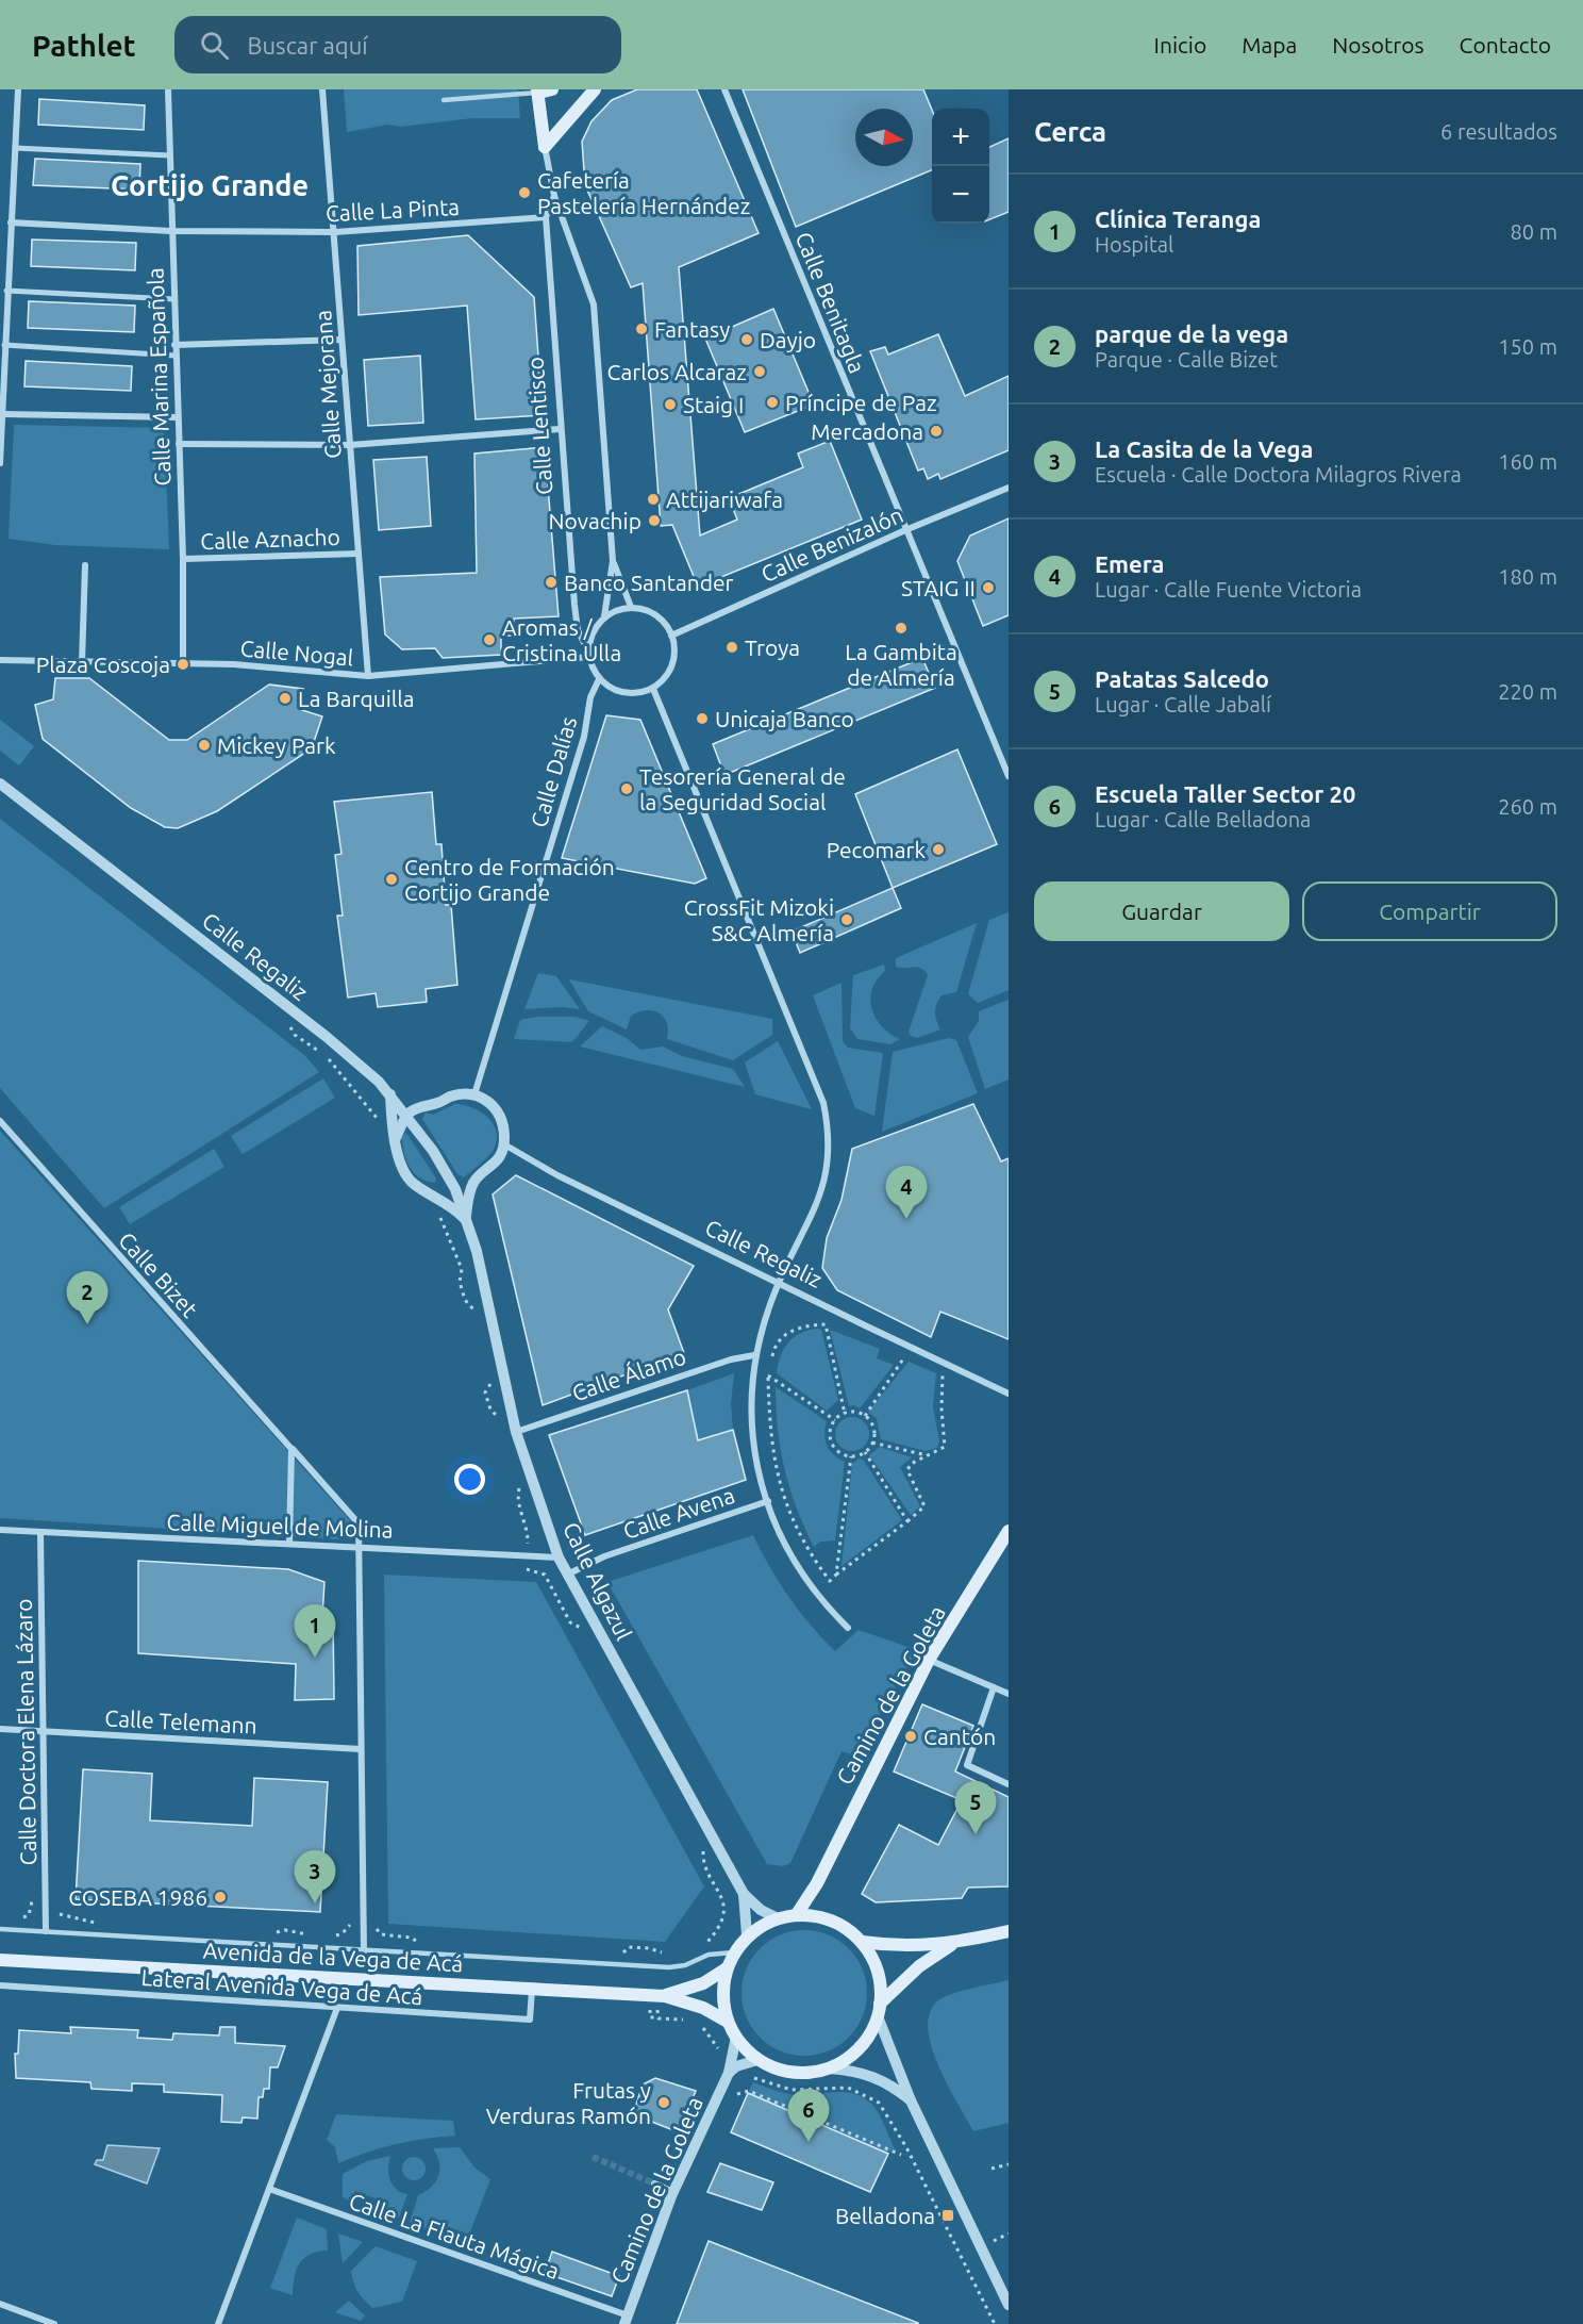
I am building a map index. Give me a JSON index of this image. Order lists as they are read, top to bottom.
{
  "streets": {
    "main road": ["Camino de la Goleta", "Avenida de la Vega de Acá"],
    "street": [
      "Calle La Pinta",
      "Calle Benitagla",
      "Calle Marina Española",
      "Calle Mejorana",
      "Calle Lentisco",
      "Calle Aznacho",
      "Calle Benizalón",
      "Calle Nogal",
      "Calle Dalías",
      "Calle Regaliz",
      "Calle Bizet",
      "Calle Álamo",
      "Calle Avena",
      "Calle Miguel de Molina",
      "Calle Algazul",
      "Calle Telemann",
      "Calle Doctora Elena Lázaro",
      "Lateral Avenida Vega de Acá",
      "Calle La Flauta Mágica"
    ]
  },
  "crossings": [
    ["Calle La Pinta", "Calle Marina Española"],
    ["Calle La Pinta", "Calle Mejorana"],
    ["Calle La Pinta", "Calle Lentisco"],
    ["Calle Benitagla", "Calle Benizalón"],
    ["Calle Marina Española", "Calle Aznacho"],
    ["Calle Marina Española", "Calle Nogal"],
    ["Calle Mejorana", "Calle Aznacho"],
    ["Calle Mejorana", "Calle Nogal"],
    ["Calle Lentisco", "Calle Benizalón"],
    ["Calle Lentisco", "Calle Nogal"],
    ["Calle Lentisco", "Calle Dalías"],
    ["Calle Benizalón", "Calle Nogal"],
    ["Calle Benizalón", "Calle Dalías"],
    ["Calle Nogal", "Calle Dalías"],
    ["Calle Regaliz", "Calle Algazul"],
    ["Calle Bizet", "Calle Miguel de Molina"],
    ["Calle Bizet", "Calle Telemann"],
    ["Calle Álamo", "Calle Algazul"],
    ["Calle Avena", "Calle Algazul"],
    ["Calle Miguel de Molina", "Calle Algazul"],
    ["Calle Miguel de Molina", "Calle Doctora Elena Lázaro"],
    ["Calle Algazul", "Camino de la Goleta"],
    ["Calle Algazul", "Avenida de la Vega de Acá"],
    ["Camino de la Goleta", "Avenida de la Vega de Acá"],
    ["Camino de la Goleta", "Calle La Flauta Mágica"],
    ["Calle Telemann", "Calle Doctora Elena Lázaro"],
    ["Avenida de la Vega de Acá", "Lateral Avenida Vega de Acá"]
  ],
  "districts": ["Cortijo Grande"],
  "places": {
    "other": [
      "Cafetería Pastelería Hernández",
      "Fantasy",
      "Dayjo",
      "Carlos Alcaraz",
      "Príncipe de Paz",
      "Staig I",
      "Mercadona",
      "Attijariwafa",
      "Novachip",
      "Banco Santander",
      "STAIG II",
      "La Gambita de Almería",
      "Aromas / Cristina Ulla",
      "Troya",
      "Plaza Coscoja",
      "La Barquilla",
      "Unicaja Banco",
      "Mickey Park",
      "Tesorería General de la Seguridad Social",
      "Pecomark",
      "Centro de Formación Cortijo Grande",
      "CrossFit Mizoki S&C Almería",
      "Cantón",
      "COSEBA 1986",
      "Frutas y Verduras Ramón"
    ],
    "transit": ["Belladona"]
  },
  "north": "right",
  "page": {
    "header": "Pathlet",
    "search": "Buscar aquí",
    "nav": [
      "Inicio",
      "Mapa",
      "Nosotros",
      "Contacto"
    ],
    "heading": ["Cerca", "6 resultados"],
    "map_buttons": ["+", "−"],
    "list": [
      {
        "mark": "1",
        "name": "Clínica Teranga",
        "note": "Hospital",
        "value": "80 m"
      },
      {
        "mark": "2",
        "name": "parque de la vega",
        "note": "Parque · Calle Bizet",
        "value": "150 m"
      },
      {
        "mark": "3",
        "name": "La Casita de la Vega",
        "note": "Escuela · Calle Doctora Milagros Rivera",
        "value": "160 m"
      },
      {
        "mark": "4",
        "name": "Emera",
        "note": "Lugar · Calle Fuente Victoria",
        "value": "180 m"
      },
      {
        "mark": "5",
        "name": "Patatas Salcedo",
        "note": "Lugar · Calle Jabalí",
        "value": "220 m"
      },
      {
        "mark": "6",
        "name": "Escuela Taller Sector 20",
        "note": "Lugar · Calle Belladona",
        "value": "260 m"
      }
    ],
    "buttons": ["Guardar", "Compartir"],
    "pins": [
      "4",
      "2",
      "1",
      "5",
      "3",
      "6"
    ]
  }
}
